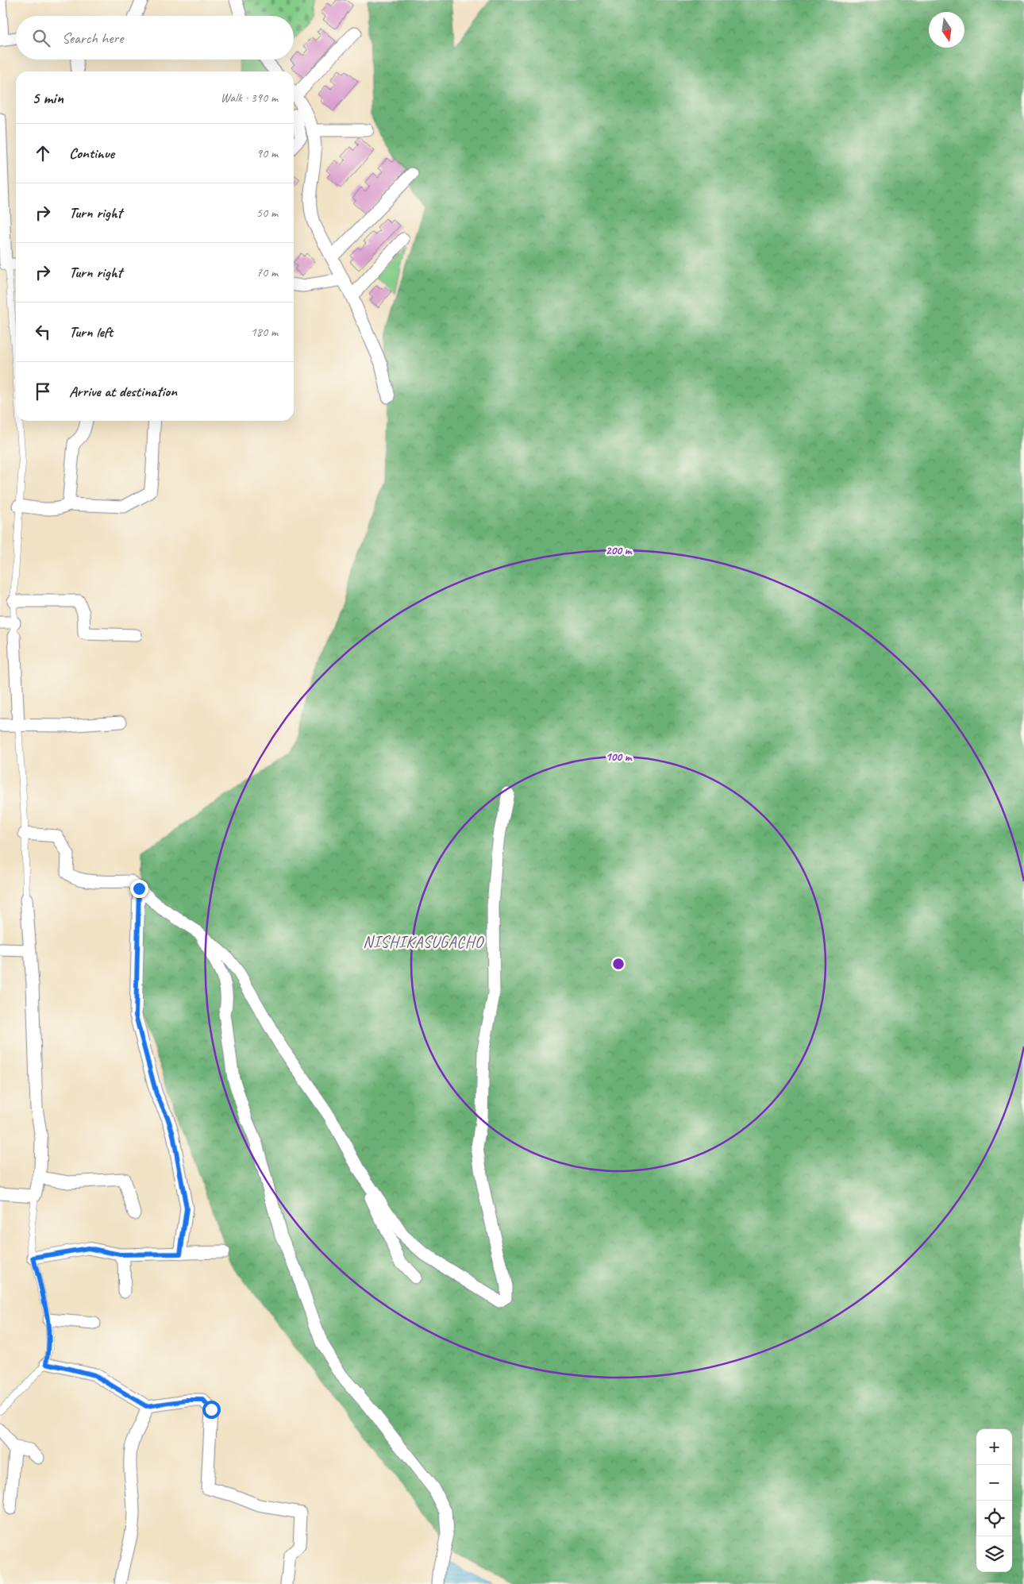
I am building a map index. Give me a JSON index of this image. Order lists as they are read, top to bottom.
{
  "districts": ["NISHIKASUGACHO"],
  "north": "bottom",
  "page": {
    "search": "Search here",
    "heading": ["5 min", "Walk · 390 m"],
    "list": [
      ["Continue", "90 m"],
      ["Turn right", "50 m"],
      ["Turn right", "70 m"],
      ["Turn left", "180 m"],
      "Arrive at destination"
    ],
    "map_buttons": ["+", "−"]
  },
  "rings": ["200 m", "100 m"]
}
